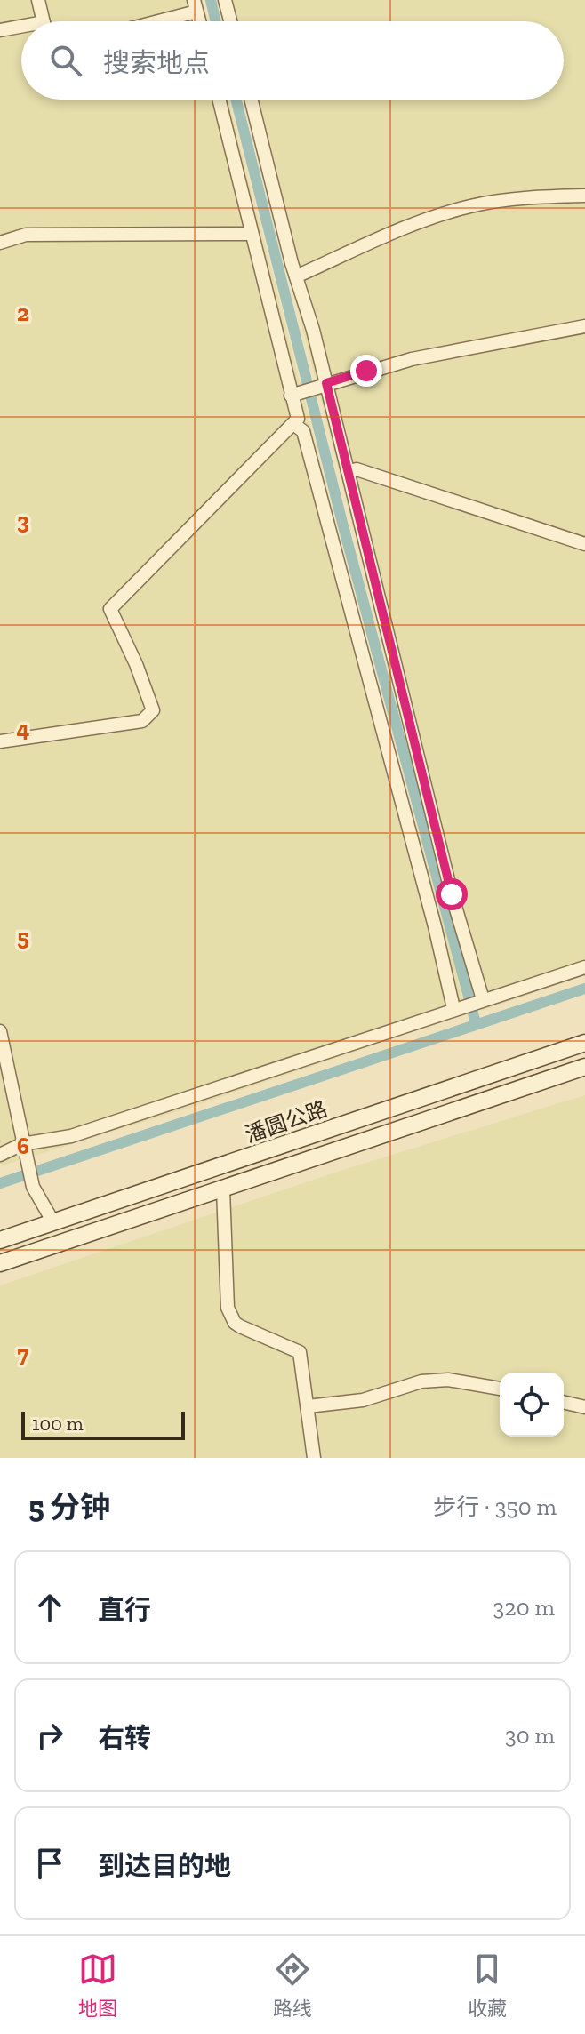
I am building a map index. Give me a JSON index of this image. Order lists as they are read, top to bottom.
{
  "streets": {
    "main road": ["潘圆公路"]
  },
  "scale_bar": "100 m",
  "page": {
    "search": "搜索地点",
    "scale": "100 m",
    "heading": ["5 分钟", "步行 · 350 m"],
    "list": [
      ["直行", "320 m"],
      ["右转", "30 m"],
      "到达目的地"
    ],
    "nav": ["地图", "路线", "收藏"]
  },
  "grid": {
    "rows": [
      "2",
      "3",
      "4",
      "5",
      "6",
      "7"
    ]
  }
}
